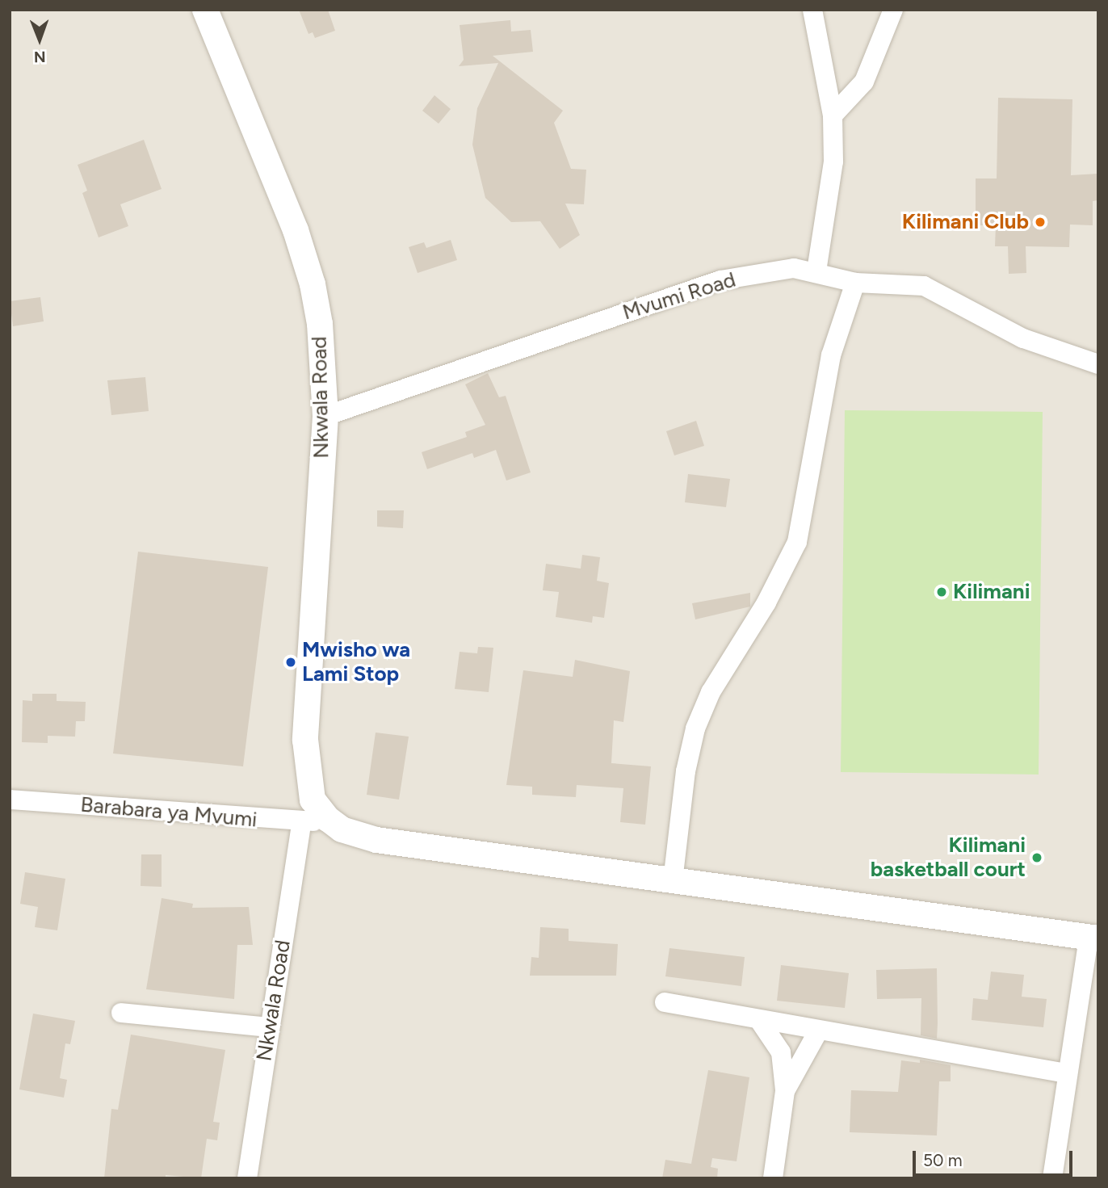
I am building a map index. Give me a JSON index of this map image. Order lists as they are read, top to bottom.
{
  "streets": {
    "street": ["Mvumi Road", "Nkwala Road", "Barabara ya Mvumi"]
  },
  "crossings": [
    ["Mvumi Road", "Nkwala Road"],
    ["Nkwala Road", "Barabara ya Mvumi"]
  ],
  "places": [
    "Kilimani Club",
    "Kilimani",
    "Mwisho wa Lami Stop",
    "Kilimani basketball court"
  ],
  "scale_bar": "50 m",
  "north": "bottom"
}
